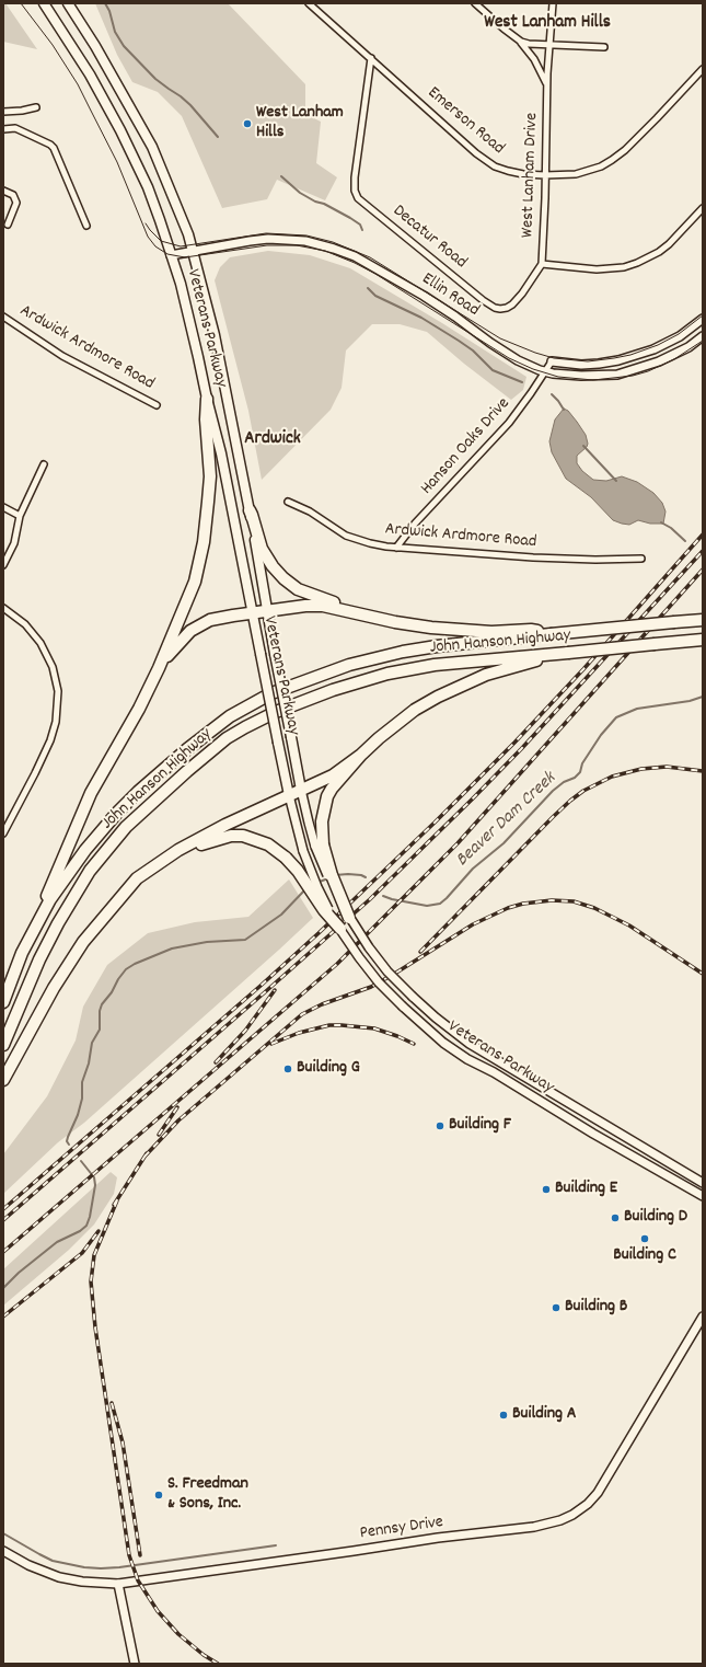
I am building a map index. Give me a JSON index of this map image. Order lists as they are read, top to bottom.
{
  "streets": {
    "highway": ["John Hanson Highway"],
    "main road": ["Ellin Road", "Veterans Parkway", "Pennsy Drive"],
    "street": [
      "Emerson Road",
      "West Lanham Drive",
      "Decatur Road",
      "Ardwick Ardmore Road",
      "Hanson Oaks Drive"
    ]
  },
  "crossings": [
    ["Emerson Road", "West Lanham Drive"],
    ["Emerson Road", "Decatur Road"],
    ["West Lanham Drive", "Decatur Road"],
    ["Ellin Road", "Veterans Parkway"],
    ["Ellin Road", "Hanson Oaks Drive"],
    ["Ardwick Ardmore Road", "Hanson Oaks Drive"]
  ],
  "districts": ["West Lanham Hills", "Ardwick"],
  "water": ["Beaver Dam Creek"],
  "places": [
    "West Lanham Hills",
    "Building G",
    "Building F",
    "Building E",
    "Building D",
    "Building C",
    "Building B",
    "Building A",
    "S. Freedman & Sons, Inc."
  ]
}
